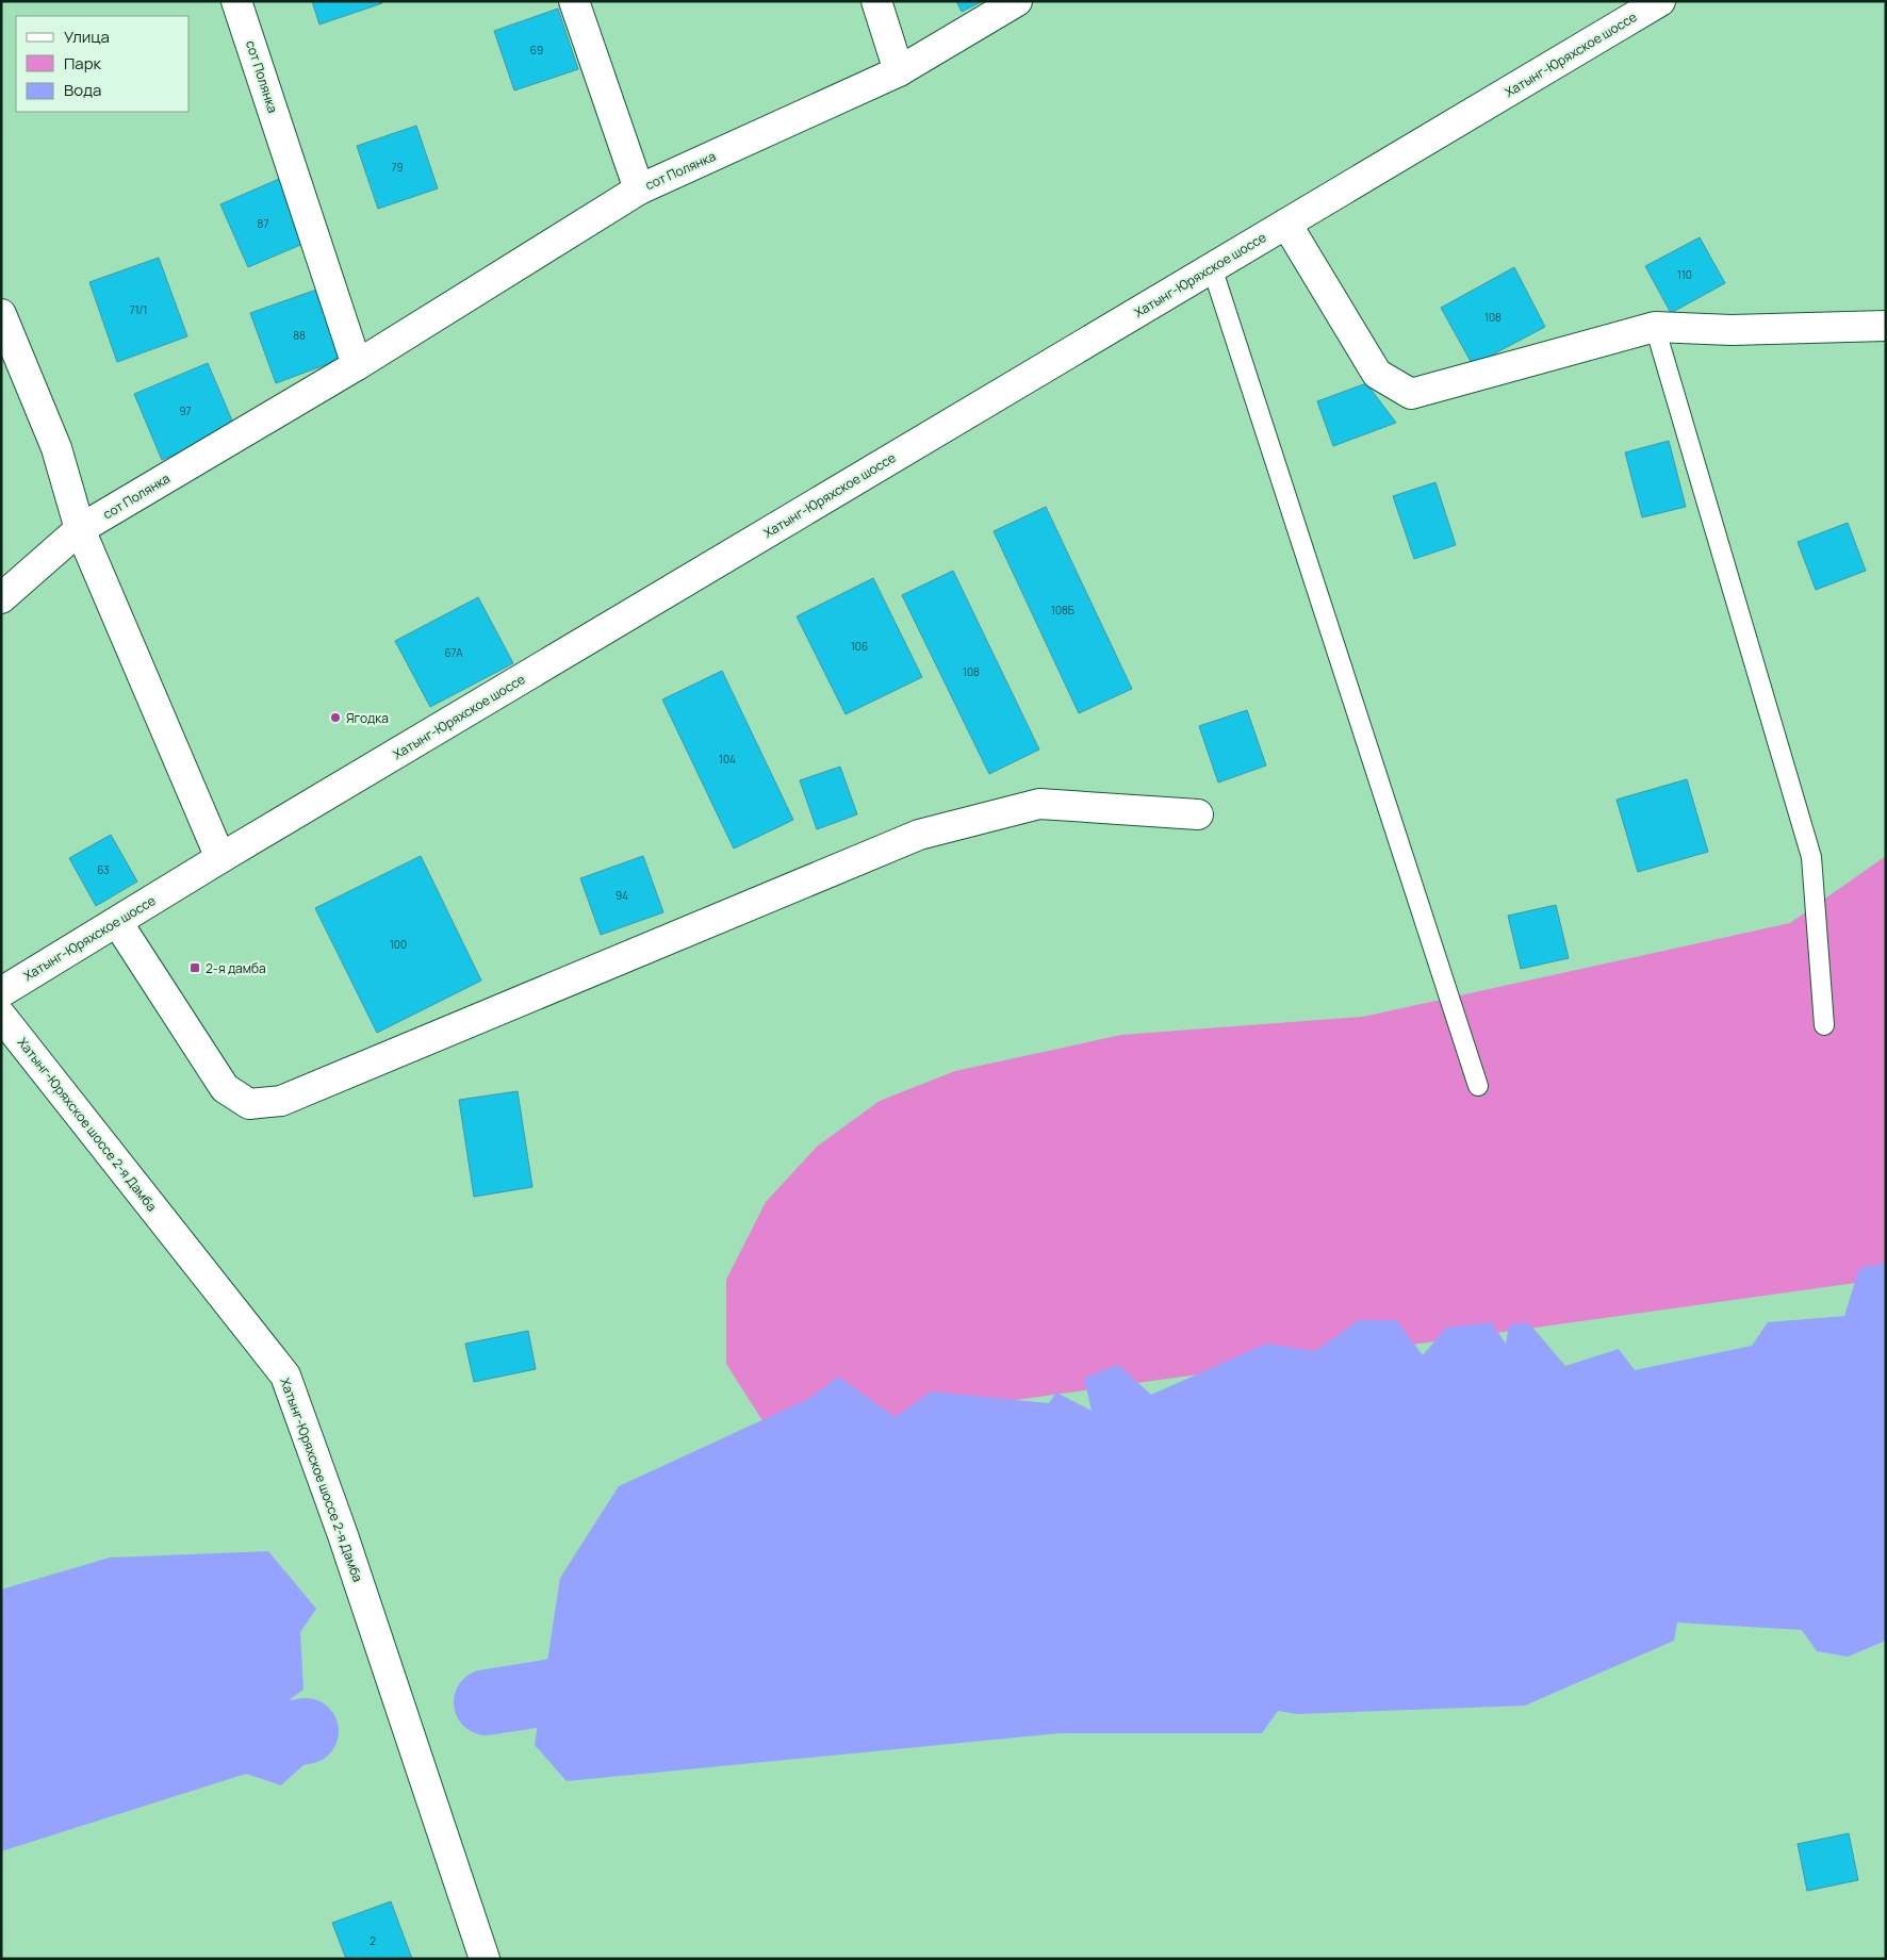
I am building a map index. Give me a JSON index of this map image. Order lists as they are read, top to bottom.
{
  "streets": {
    "street": ["Хатынг-Юряхское шоссе", "сот Полянка", "Хатынг-Юряхское шоссе 2-я Дамба"]
  },
  "places": {
    "other": ["Ягодка"],
    "transit": ["2-я дамба"]
  },
  "house_numbers": [
    "69",
    "79",
    "87",
    "110",
    "71/1",
    "108",
    "88",
    "97",
    "108Б",
    "106",
    "67А",
    "108",
    "104",
    "63",
    "94",
    "100",
    "2"
  ],
  "legend": ["Улица", "Парк", "Вода"]
}
